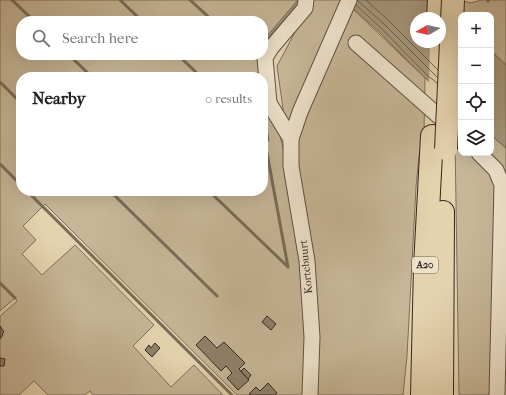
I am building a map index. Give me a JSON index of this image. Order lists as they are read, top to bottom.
{
  "streets": {
    "highway": ["A20"],
    "street": ["Kortebuurt"]
  },
  "north": "left",
  "page": {
    "map_buttons": ["+", "−"],
    "search": "Search here",
    "heading": ["Nearby", "0 results"]
  }
}
